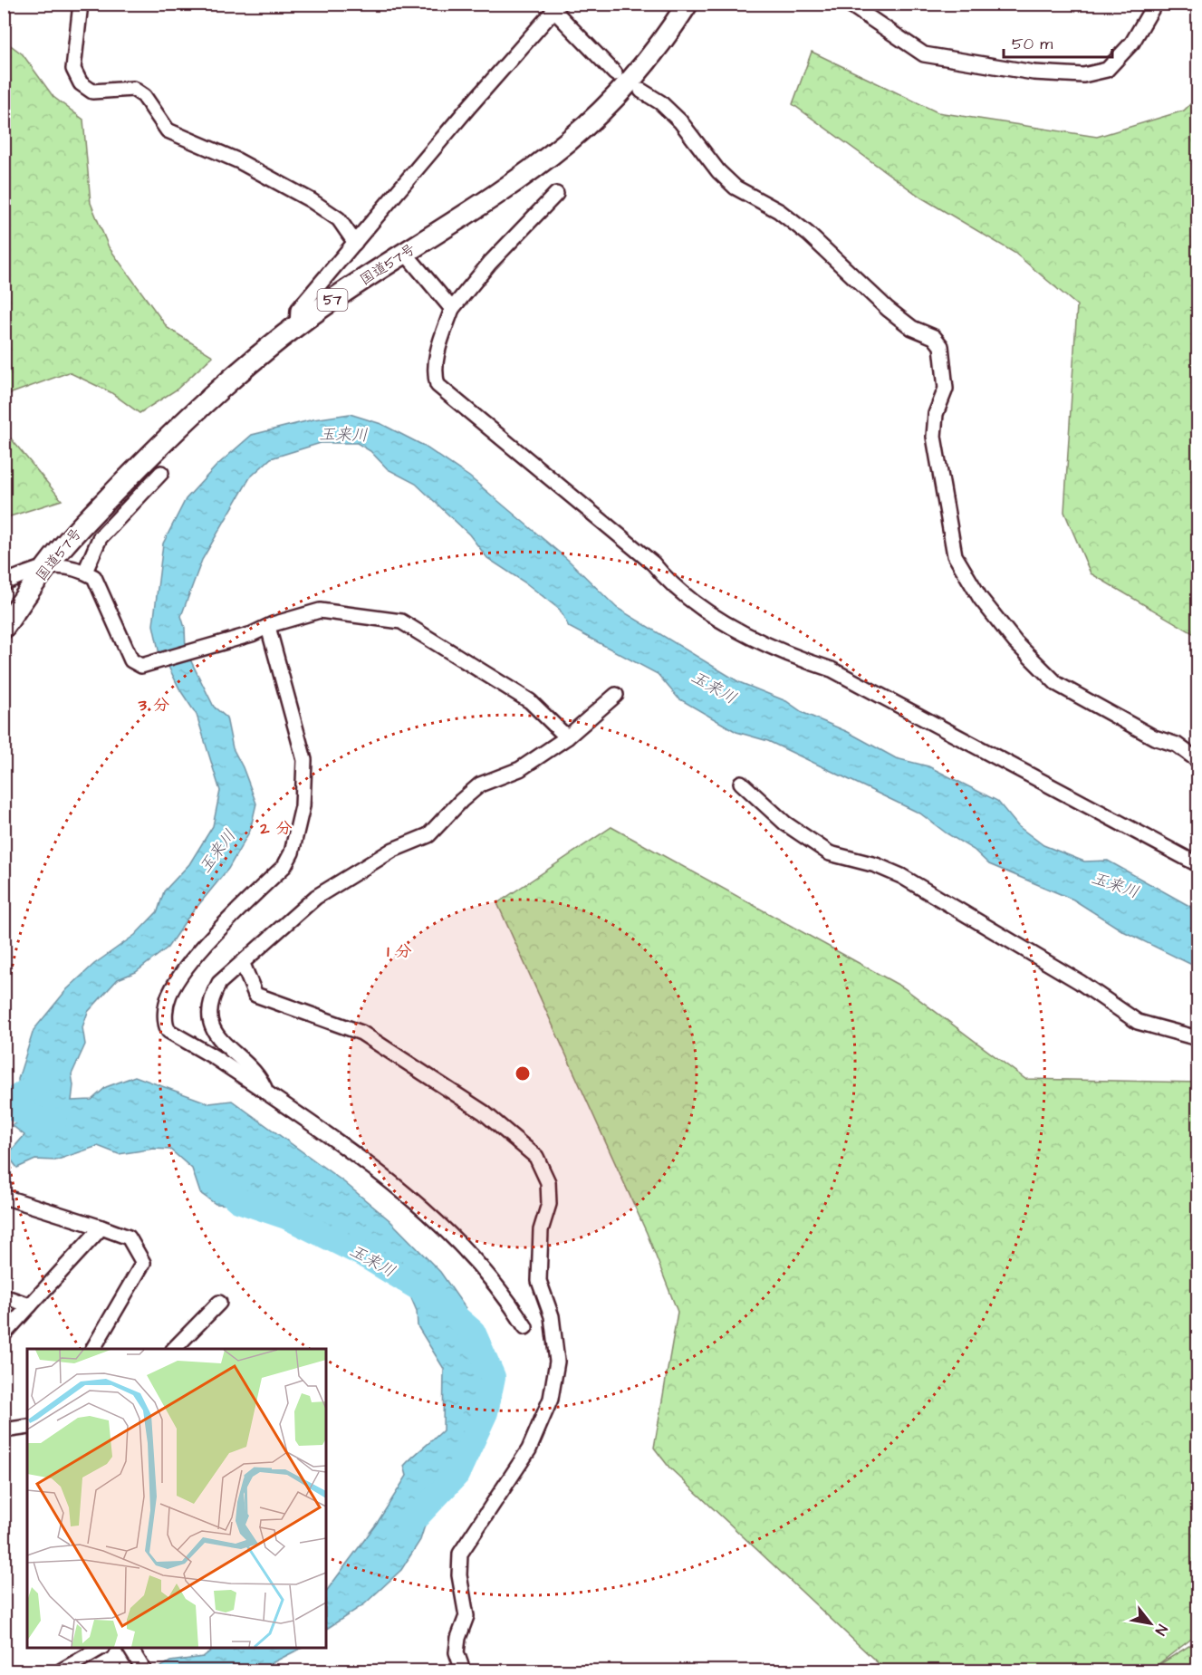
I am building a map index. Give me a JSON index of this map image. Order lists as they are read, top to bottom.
{
  "streets": {
    "highway": ["国道57号", "57"]
  },
  "water": ["玉来川"],
  "scale_bar": "50 m",
  "north": "bottom right",
  "rings": ["3 分", "2 分", "1 分"]
}
